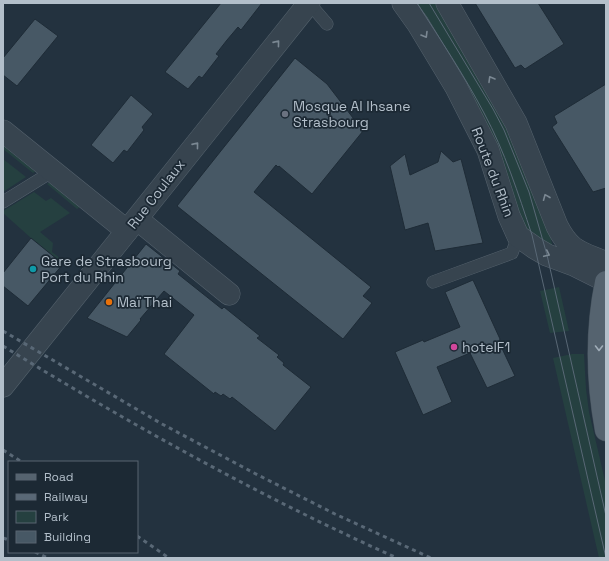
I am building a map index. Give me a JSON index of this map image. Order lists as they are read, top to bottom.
{
  "streets": {
    "street": ["Route du Rhin", "Rue Coulaux"]
  },
  "one_way": ["Rue Coulaux"],
  "places": [
    "Mosque Al Ihsane Strasbourg",
    "Gare de Strasbourg Port du Rhin",
    "Maï Thai",
    "hotelF1"
  ],
  "legend": [
    "Road",
    "Railway",
    "Park",
    "Building"
  ]
}
